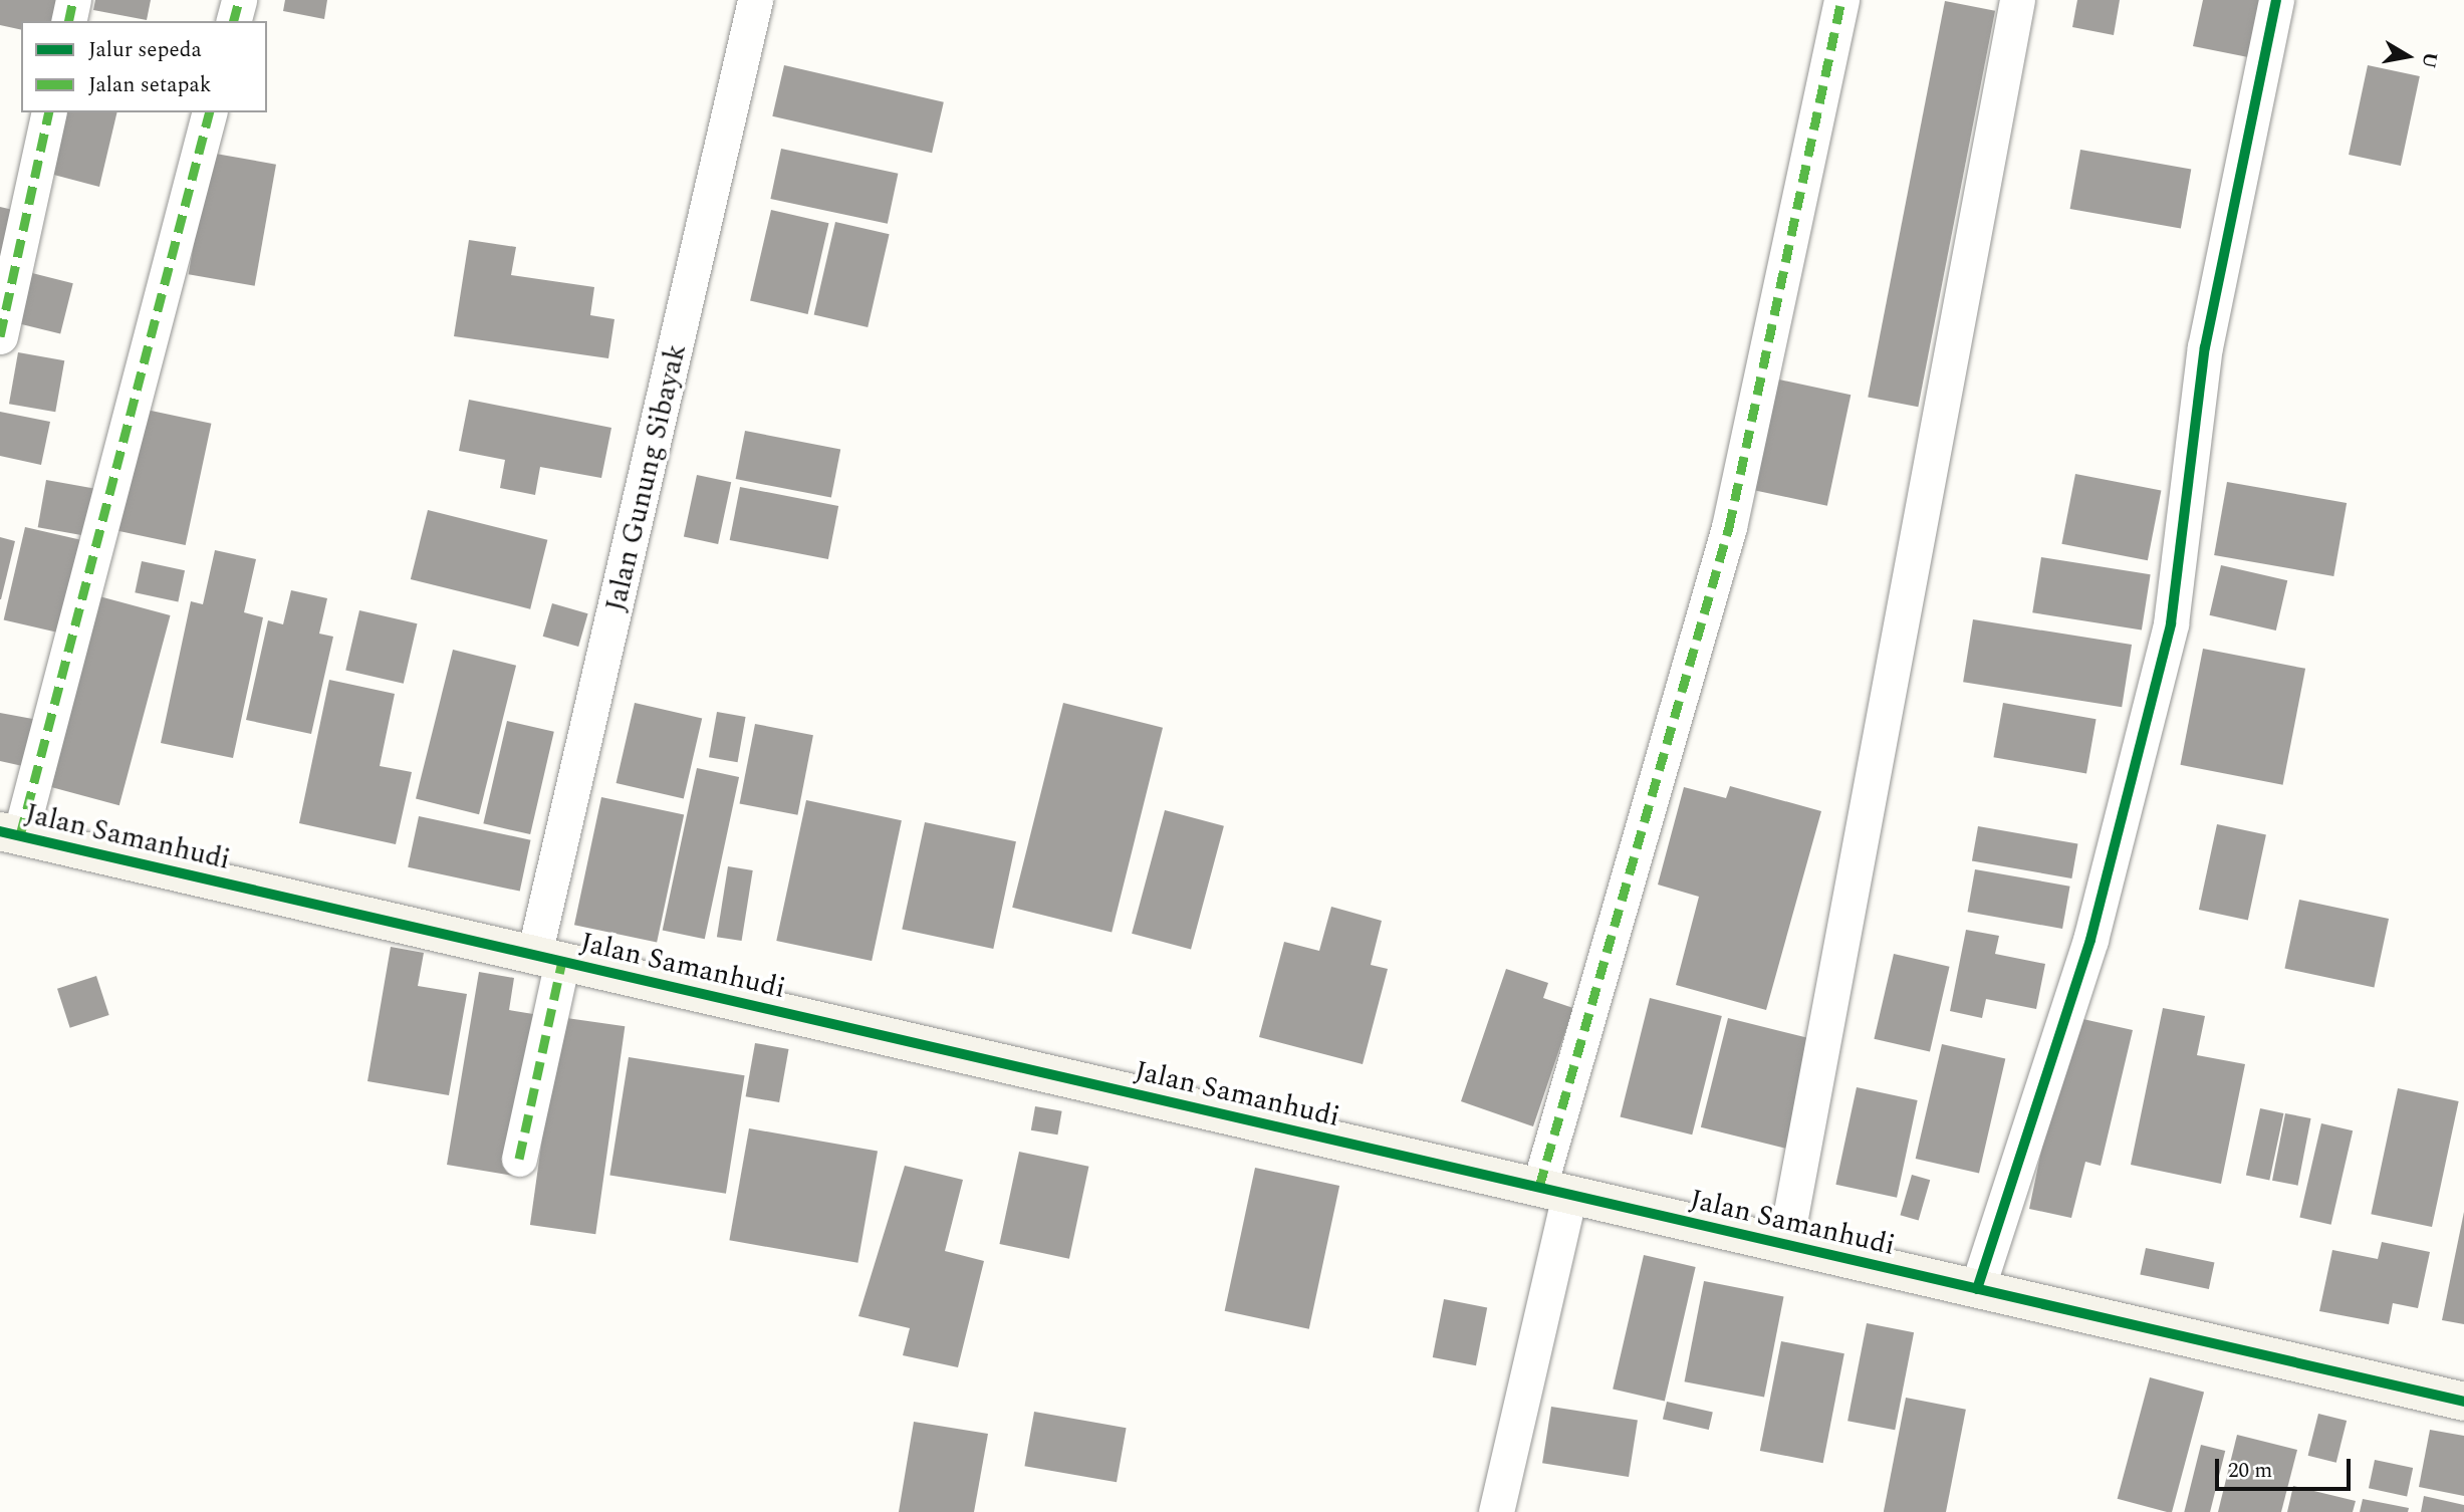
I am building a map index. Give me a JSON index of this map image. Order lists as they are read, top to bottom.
{
  "streets": {
    "street": ["Jalan Gunung Sibayak", "Jalan Samanhudi"]
  },
  "crossings": [
    ["Jalan Gunung Sibayak", "Jalan Samanhudi"]
  ],
  "legend": ["Jalur sepeda", "Jalan setapak"],
  "scale_bar": "20 m",
  "north": "right"
}
